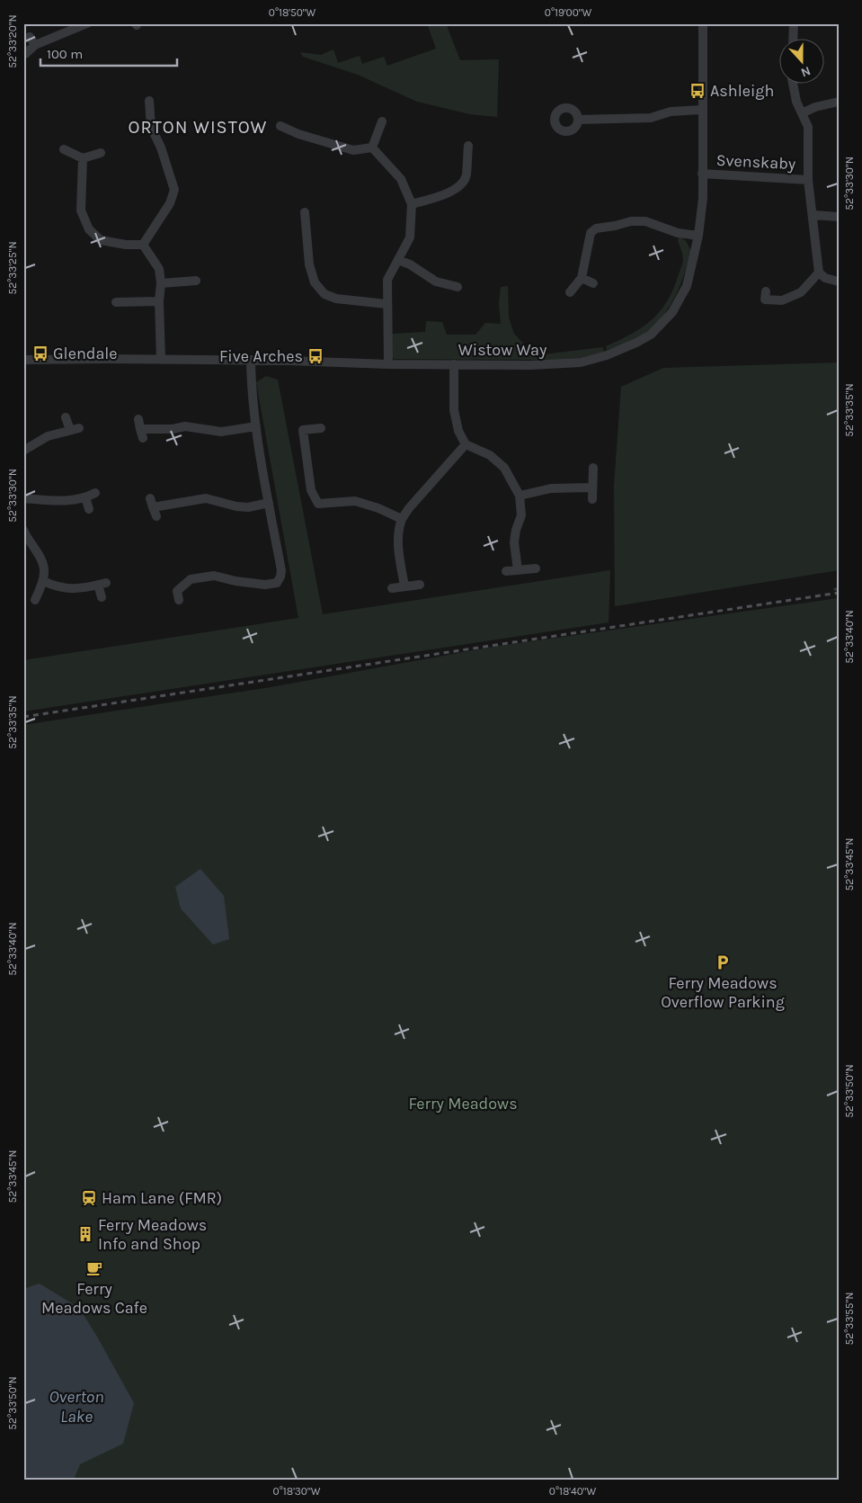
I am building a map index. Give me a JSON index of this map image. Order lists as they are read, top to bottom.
{
  "streets": {
    "street": ["Svenskaby", "Wistow Way"]
  },
  "crossings": [
    ["Svenskaby", "Wistow Way"]
  ],
  "districts": ["ORTON WISTOW"],
  "water": ["Overton Lake"],
  "parks": ["Ferry Meadows"],
  "places": {
    "bus stop": ["Ashleigh", "Glendale", "Five Arches"],
    "parking": ["Ferry Meadows Overflow Parking"],
    "station": ["Ham Lane (FMR)"],
    "building": ["Ferry Meadows Info and Shop"],
    "cafe": ["Ferry Meadows Cafe"]
  },
  "scale_bar": "100 m",
  "north": "bottom",
  "coordinates": [
    "0°18'50\"W",
    "0°19'00\"W",
    "52°33'20\"N",
    "52°33'30\"N",
    "52°33'25\"N",
    "52°33'35\"N",
    "52°33'40\"N",
    "52°33'45\"N",
    "52°33'50\"N",
    "52°33'55\"N",
    "0°18'30\"W",
    "0°18'40\"W"
  ]
}
